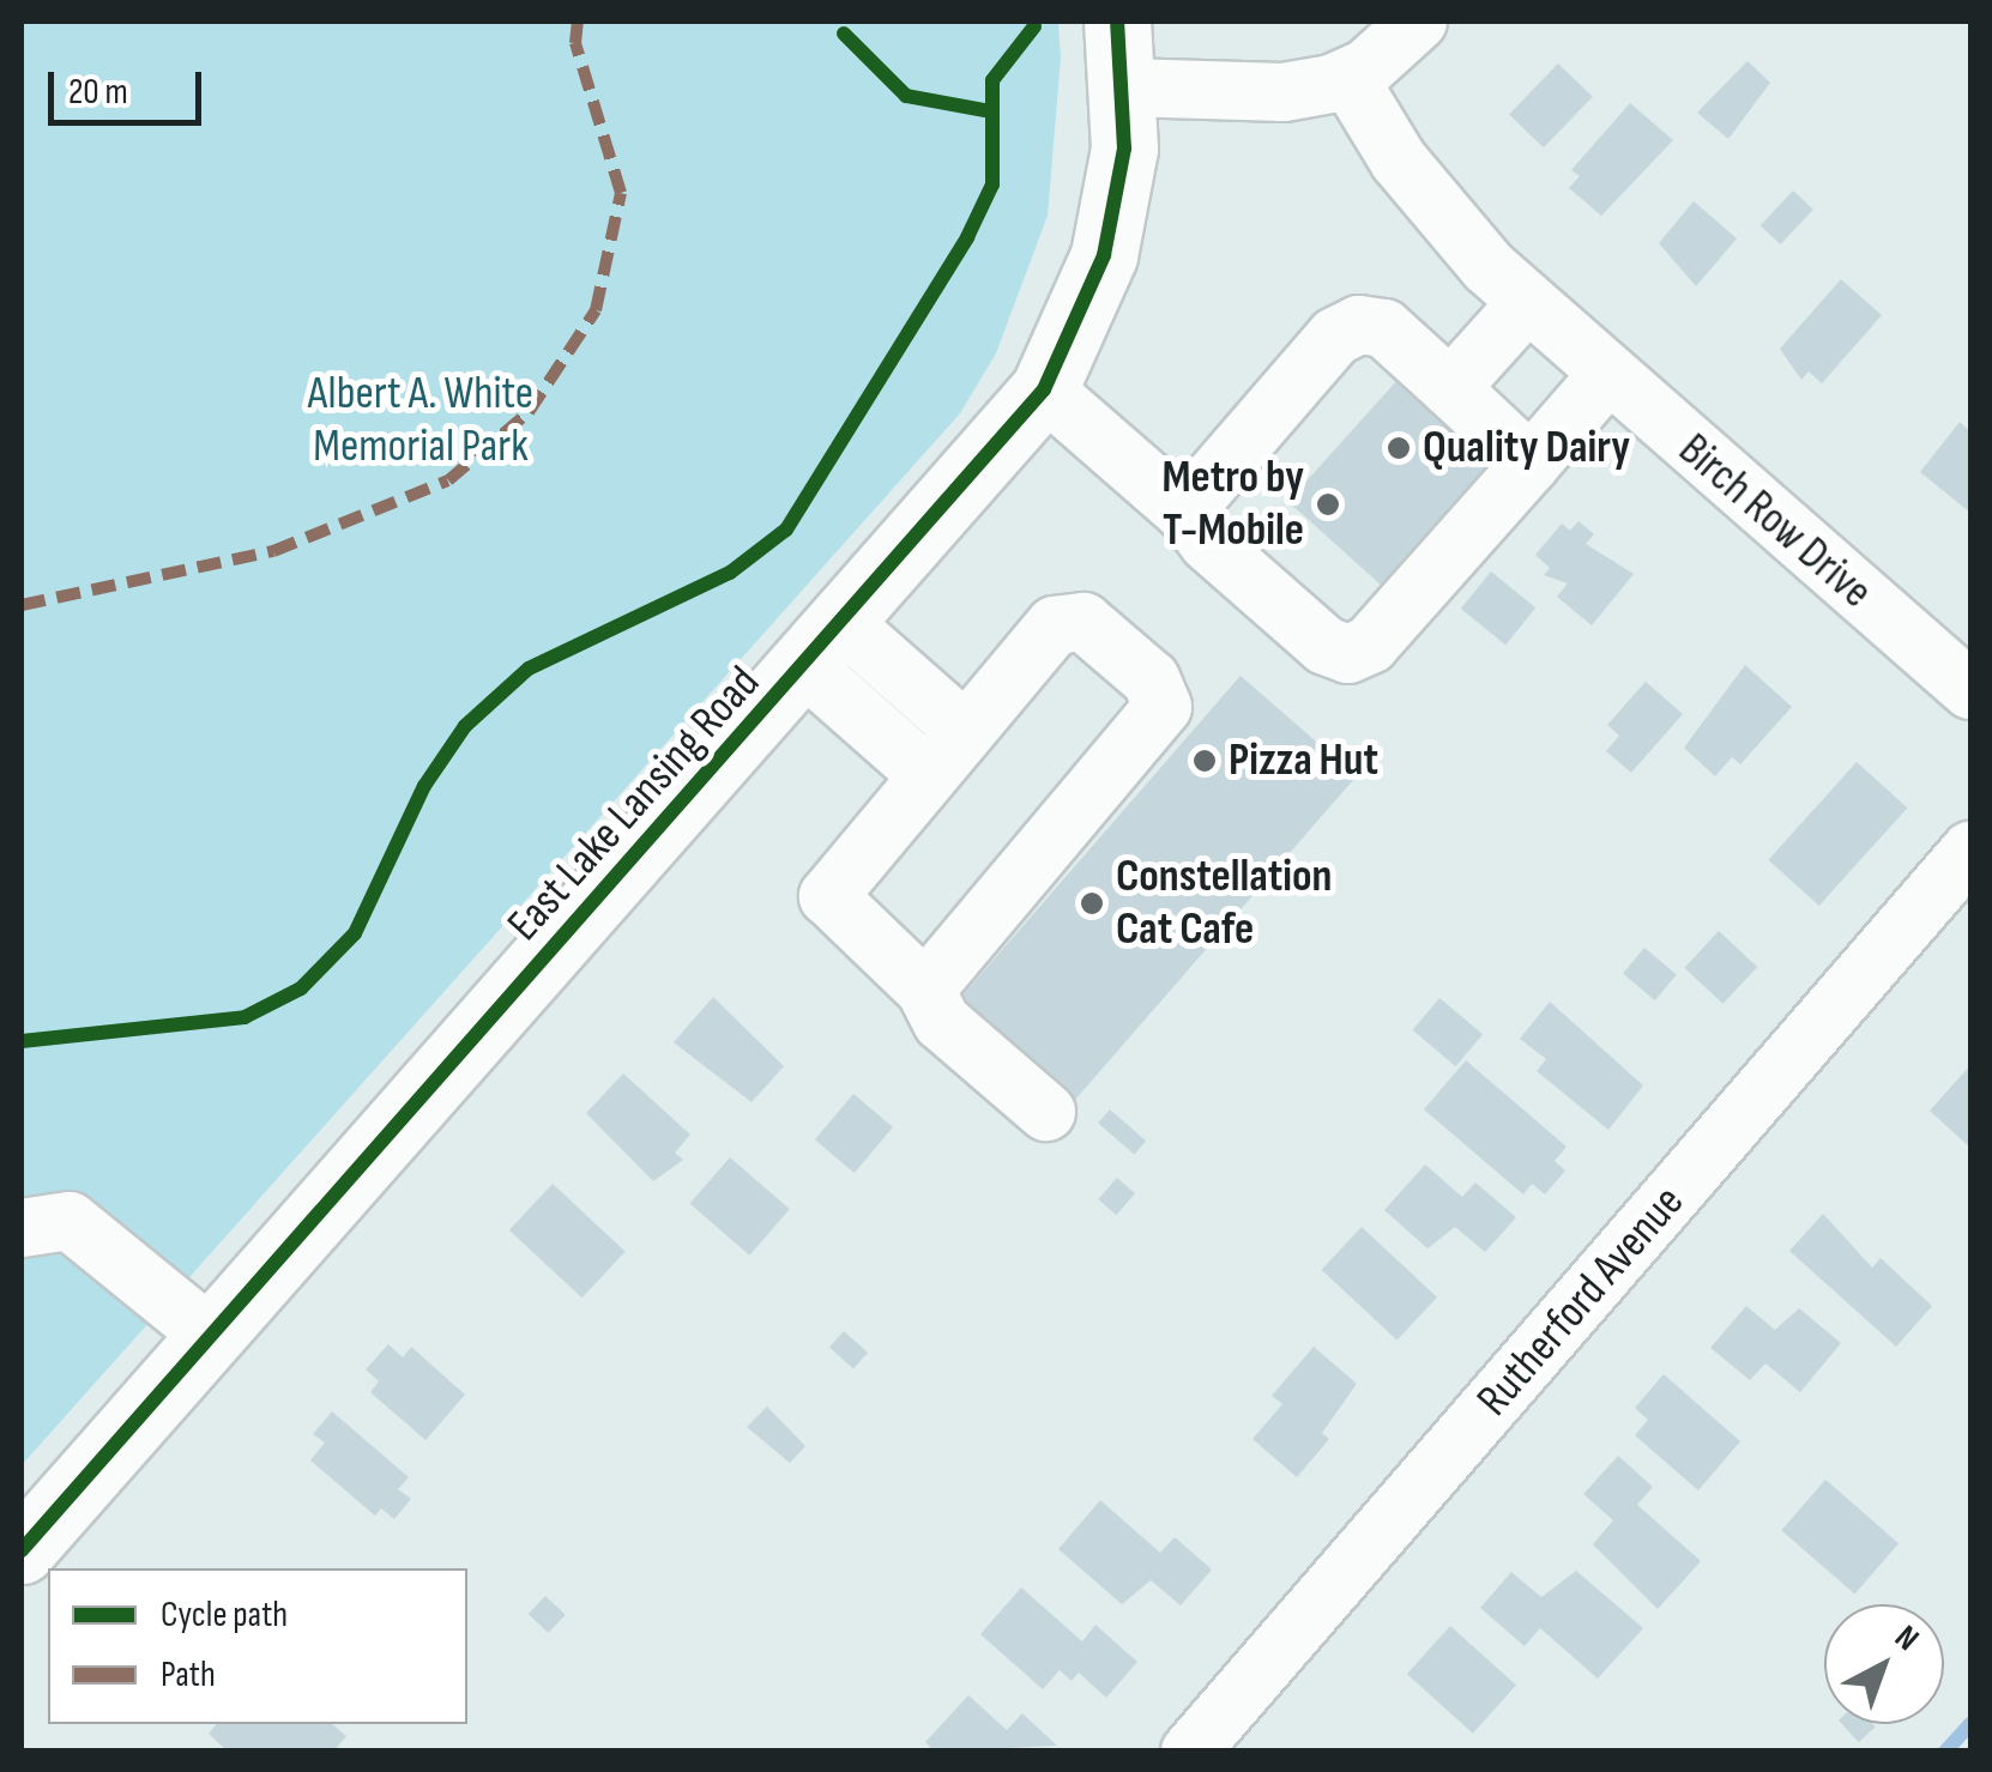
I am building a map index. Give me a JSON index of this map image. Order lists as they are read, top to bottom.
{
  "streets": {
    "main road": ["East Lake Lansing Road"],
    "street": ["Birch Row Drive", "Rutherford Avenue"]
  },
  "parks": ["Albert A. White Memorial Park"],
  "places": [
    "Quality Dairy",
    "Metro by T-Mobile",
    "Pizza Hut",
    "Constellation Cat Cafe"
  ],
  "legend": ["Cycle path", "Path"],
  "scale_bar": "20 m",
  "north": "top right"
}
